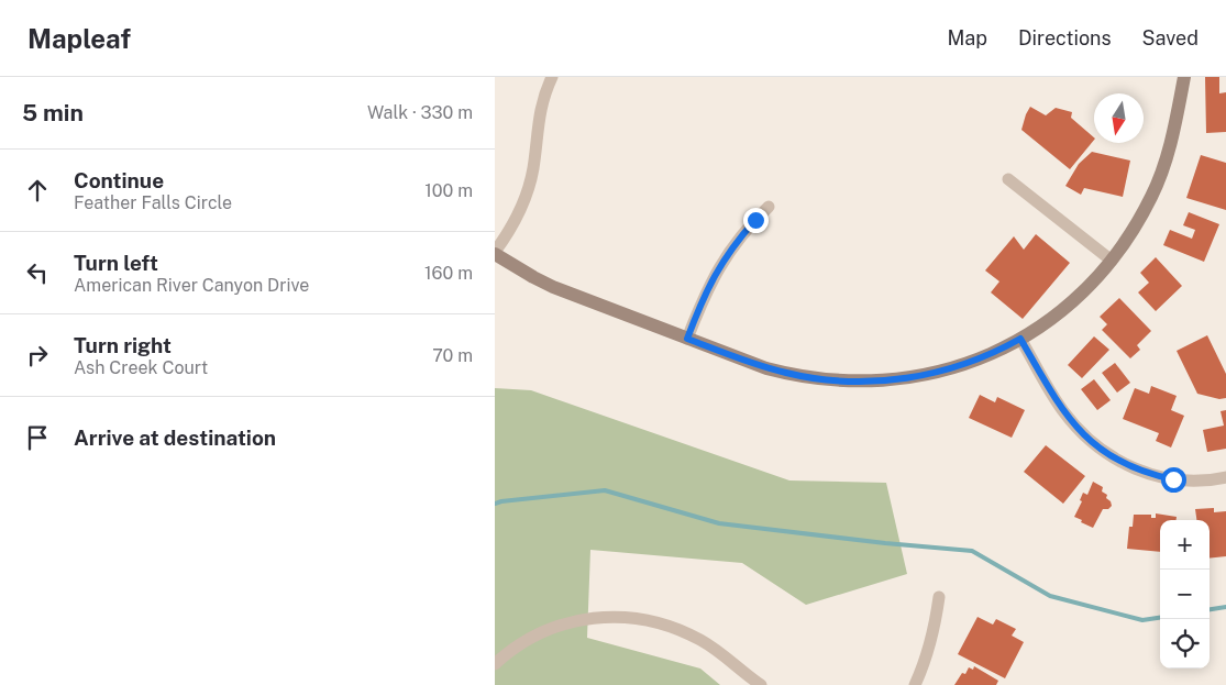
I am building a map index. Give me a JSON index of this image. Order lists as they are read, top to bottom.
{
  "north": "bottom",
  "page": {
    "header": "Mapleaf",
    "nav": ["Map", "Directions", "Saved"],
    "heading": ["5 min", "Walk · 330 m"],
    "list": [
      ["Continue", "Feather Falls Circle", "100 m"],
      ["Turn left", "American River Canyon Drive", "160 m"],
      ["Turn right", "Ash Creek Court", "70 m"],
      "Arrive at destination"
    ],
    "map_buttons": ["+", "−"]
  }
}
